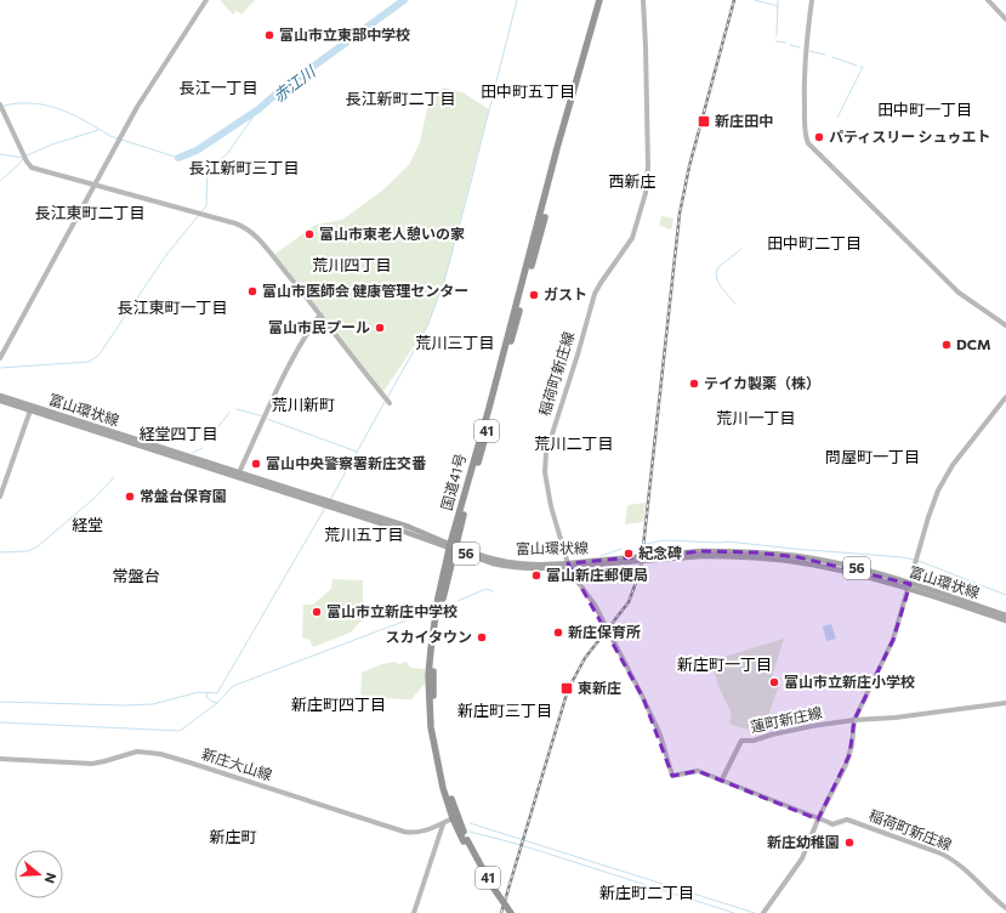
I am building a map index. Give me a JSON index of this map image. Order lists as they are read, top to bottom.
{
  "streets": {
    "highway": ["41", "国道41号"],
    "main road": ["富山環状線", "56"],
    "street": ["稲荷町新庄線", "蓮町新庄線", "新庄大山線"]
  },
  "crossings": [
    ["稲荷町新庄線", "富山環状線"],
    ["稲荷町新庄線", "蓮町新庄線"],
    ["富山環状線", "国道41号"],
    ["国道41号", "新庄大山線"]
  ],
  "districts": [
    "長江一丁目",
    "田中町五丁目",
    "長江新町二丁目",
    "田中町一丁目",
    "長江新町三丁目",
    "西新庄",
    "長江東町二丁目",
    "田中町二丁目",
    "荒川四丁目",
    "長江東町一丁目",
    "荒川三丁目",
    "荒川新町",
    "荒川一丁目",
    "経堂四丁目",
    "荒川二丁目",
    "問屋町一丁目",
    "経堂",
    "荒川五丁目",
    "常盤台",
    "新庄町一丁目",
    "新庄町四丁目",
    "新庄町三丁目",
    "新庄町",
    "新庄町二丁目"
  ],
  "water": ["赤江川"],
  "places": {
    "other": [
      "富山市立東部中学校",
      "パティスリー シュゥエト",
      "富山市東老人憩いの家",
      "富山市医師会 健康管理センター",
      "ガスト",
      "富山市民プール",
      "DCM",
      "テイカ製薬（株）",
      "富山中央警察署新庄交番",
      "常盤台保育園",
      "紀念碑",
      "富山新庄郵便局",
      "富山市立新庄中学校",
      "新庄保育所",
      "スカイタウン",
      "富山市立新庄小学校",
      "新庄幼稚園"
    ],
    "transit": ["新庄田中", "東新庄"]
  },
  "north": "right"
}
